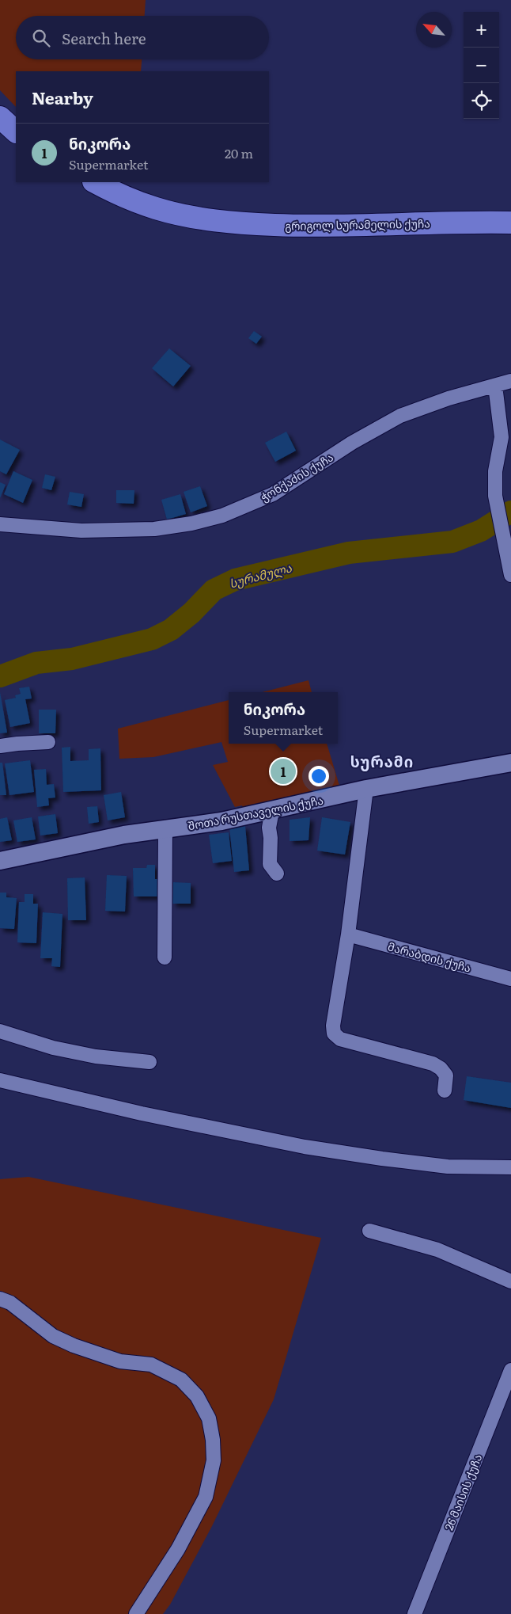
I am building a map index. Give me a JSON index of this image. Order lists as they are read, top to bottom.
{
  "streets": {
    "main road": ["გრიგოლ სურამელის ქუჩა"],
    "street": [
      "ჭონქაძის ქუჩა",
      "შოთა რუსთაველის ქუჩა",
      "მარაბდის ქუჩა",
      "26 მაისის ქუჩა"
    ]
  },
  "districts": ["სურამი"],
  "water": ["სურამულა"],
  "north": "top left",
  "page": {
    "map_buttons": ["+", "−"],
    "search": "Search here",
    "heading": "Nearby",
    "list": [
      {
        "mark": "1",
        "name": "ნიკორა",
        "note": "Supermarket",
        "value": "20 m"
      }
    ],
    "popup": ["ნიკორა", "Supermarket"],
    "pins": "1"
  }
}
